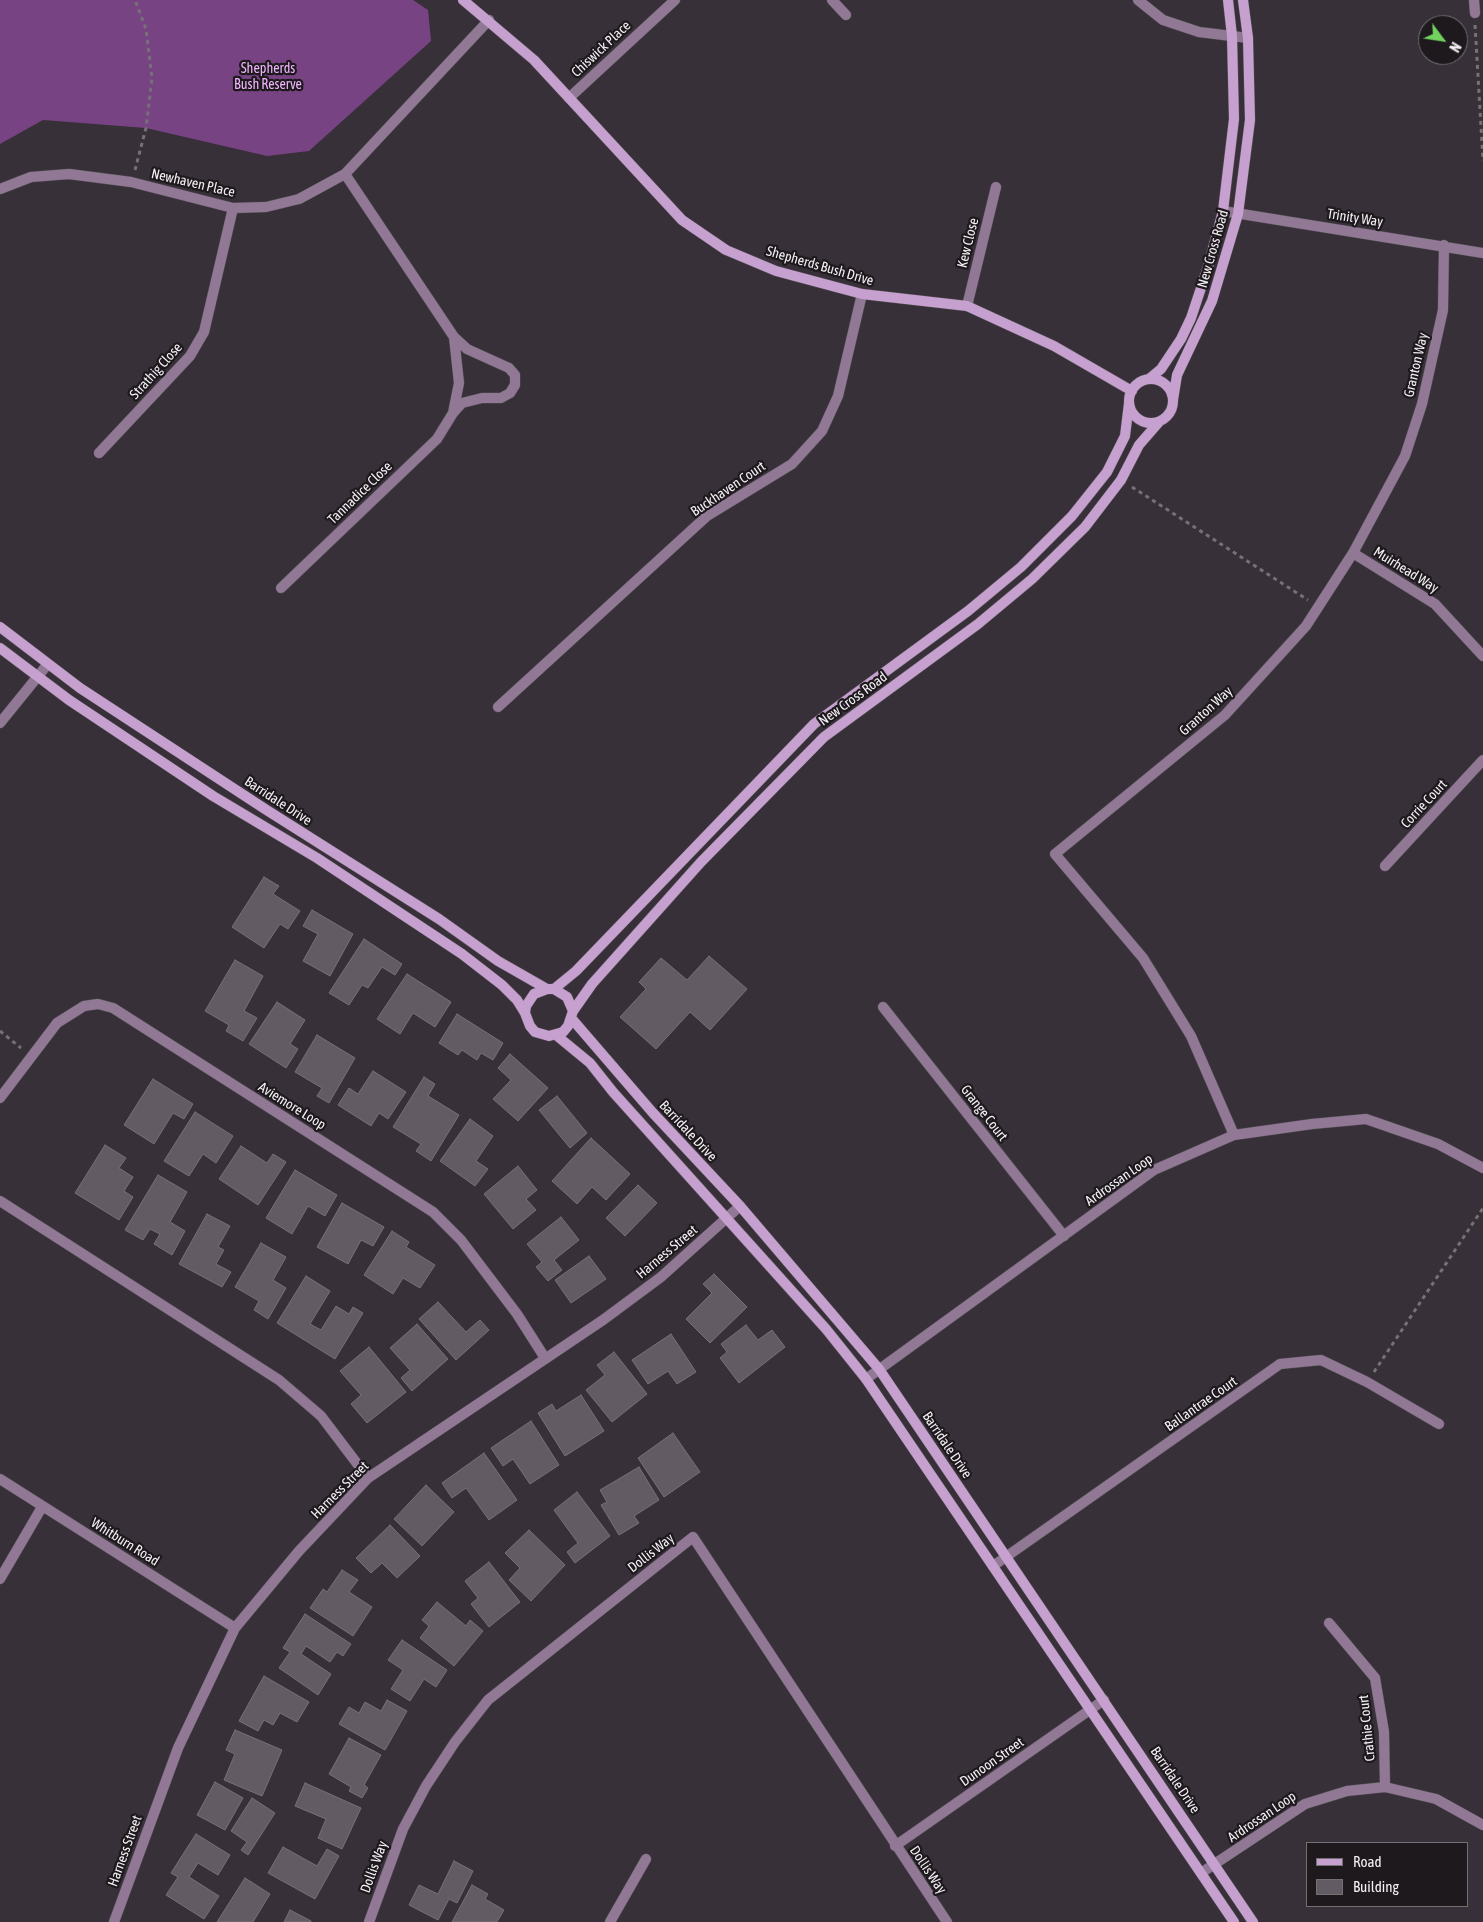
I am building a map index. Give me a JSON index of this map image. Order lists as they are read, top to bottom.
{
  "streets": {
    "street": [
      "Chiswick Place",
      "Newhaven Place",
      "Trinity Way",
      "Kew Close",
      "New Cross Road",
      "Shepherds Bush Drive",
      "Granton Way",
      "Strathig Close",
      "Buckhaven Court",
      "Tannadice Close",
      "Muirhead Way",
      "Barridale Drive",
      "Corrie Court",
      "Aviemore Loop",
      "Grange Court",
      "Ardrossan Loop",
      "Harness Street",
      "Ballantrae Court",
      "Whitburn Road",
      "Dollis Way",
      "Crathie Court",
      "Dunoon Street"
    ]
  },
  "crossings": [
    ["Chiswick Place", "Shepherds Bush Drive"],
    ["Newhaven Place", "Shepherds Bush Drive"],
    ["Newhaven Place", "Strathig Close"],
    ["Newhaven Place", "Tannadice Close"],
    ["Trinity Way", "New Cross Road"],
    ["Trinity Way", "Granton Way"],
    ["Kew Close", "Shepherds Bush Drive"],
    ["New Cross Road", "Shepherds Bush Drive"],
    ["New Cross Road", "Barridale Drive"],
    ["Shepherds Bush Drive", "Buckhaven Court"],
    ["Granton Way", "Muirhead Way"],
    ["Granton Way", "Ardrossan Loop"],
    ["Barridale Drive", "Ardrossan Loop"],
    ["Barridale Drive", "Harness Street"],
    ["Barridale Drive", "Ballantrae Court"],
    ["Barridale Drive", "Dunoon Street"],
    ["Aviemore Loop", "Harness Street"],
    ["Grange Court", "Ardrossan Loop"],
    ["Ardrossan Loop", "Crathie Court"],
    ["Harness Street", "Whitburn Road"],
    ["Dollis Way", "Dunoon Street"]
  ],
  "parks": ["Shepherds Bush Reserve"],
  "legend": ["Road", "Building"],
  "north": "bottom right"
}
